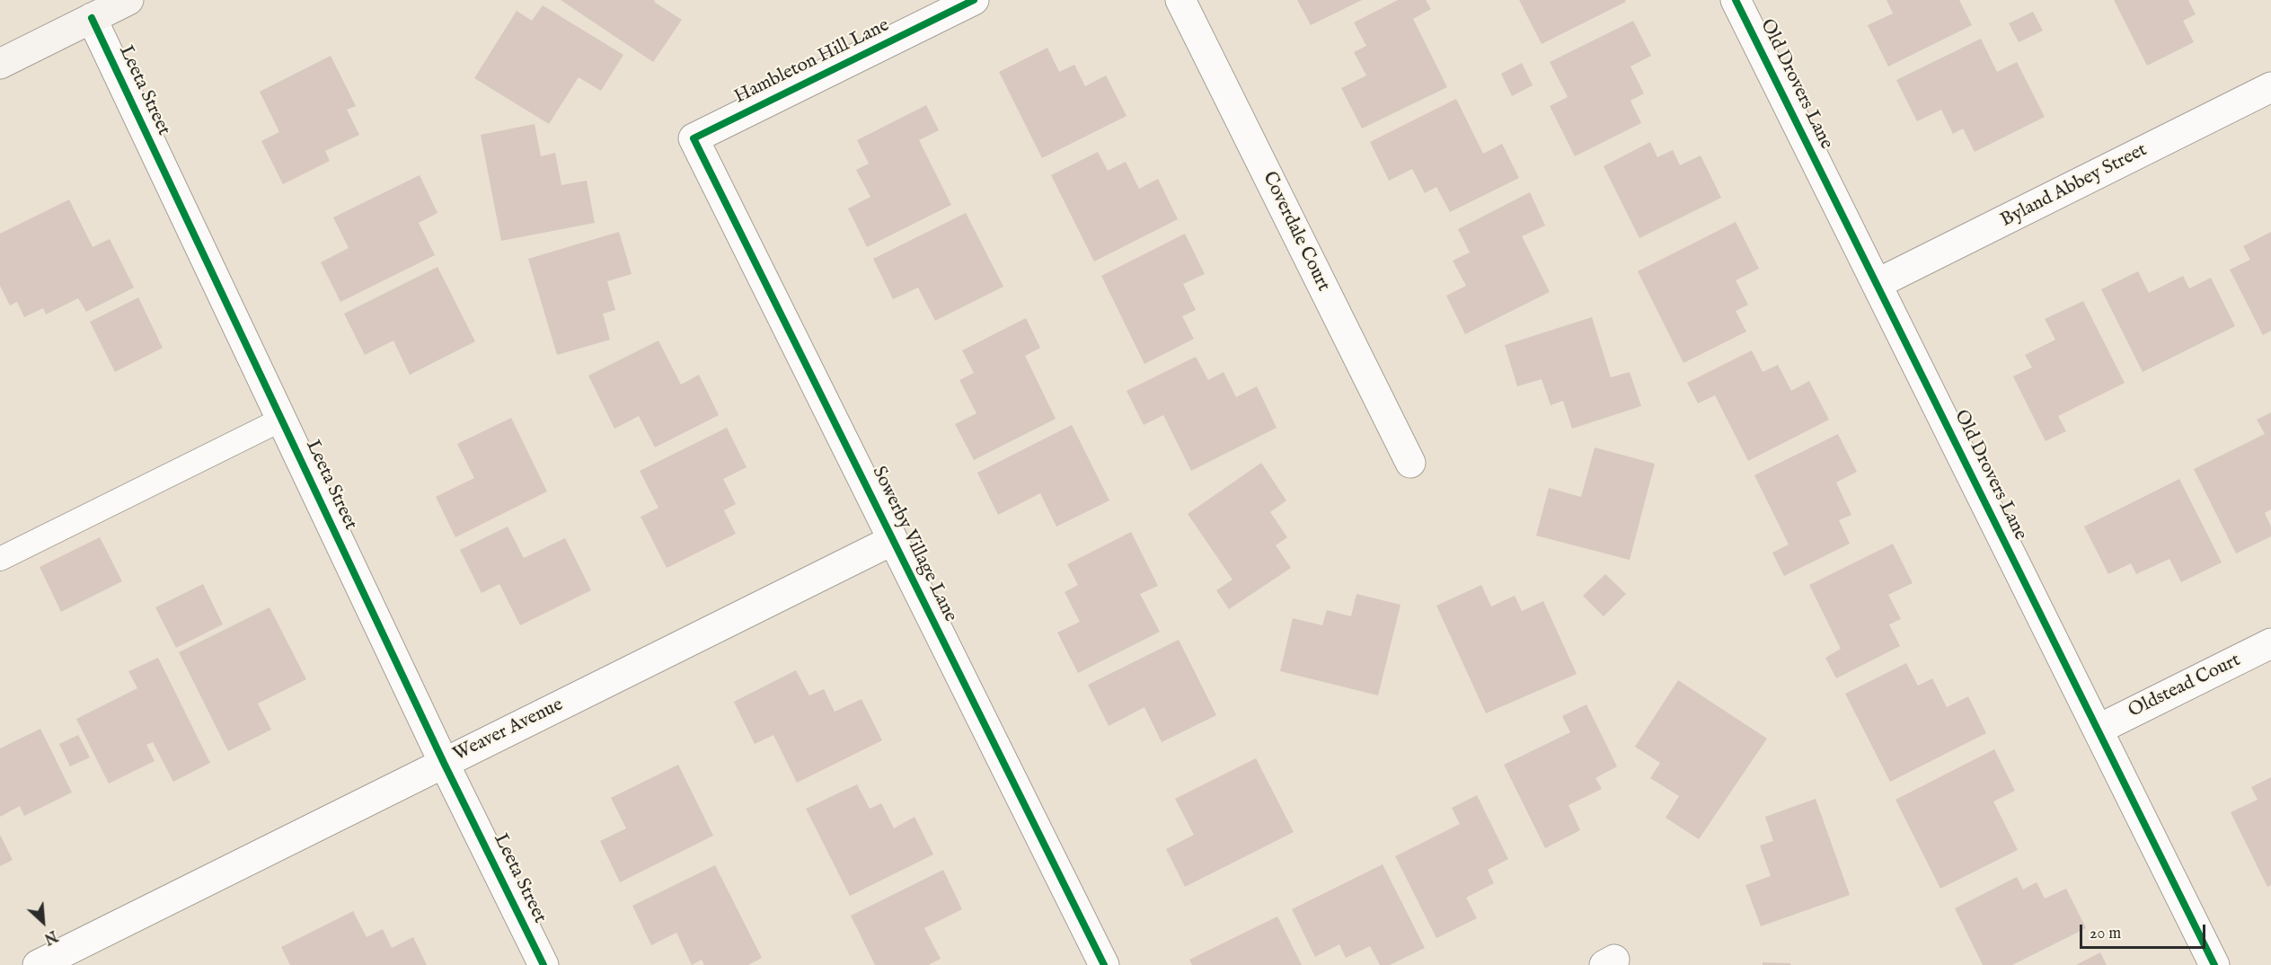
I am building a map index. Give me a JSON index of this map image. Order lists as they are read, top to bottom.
{
  "streets": {
    "street": [
      "Hambleton Hill Lane",
      "Old Drovers Lane",
      "Leeta Street",
      "Byland Abbey Street",
      "Coverdale Court",
      "Sowerby Village Lane",
      "Oldstead Court",
      "Weaver Avenue"
    ]
  },
  "crossings": [
    ["Hambleton Hill Lane", "Sowerby Village Lane"],
    ["Old Drovers Lane", "Byland Abbey Street"],
    ["Old Drovers Lane", "Oldstead Court"],
    ["Leeta Street", "Weaver Avenue"],
    ["Sowerby Village Lane", "Weaver Avenue"]
  ],
  "scale_bar": "20 m",
  "north": "bottom right"
}
